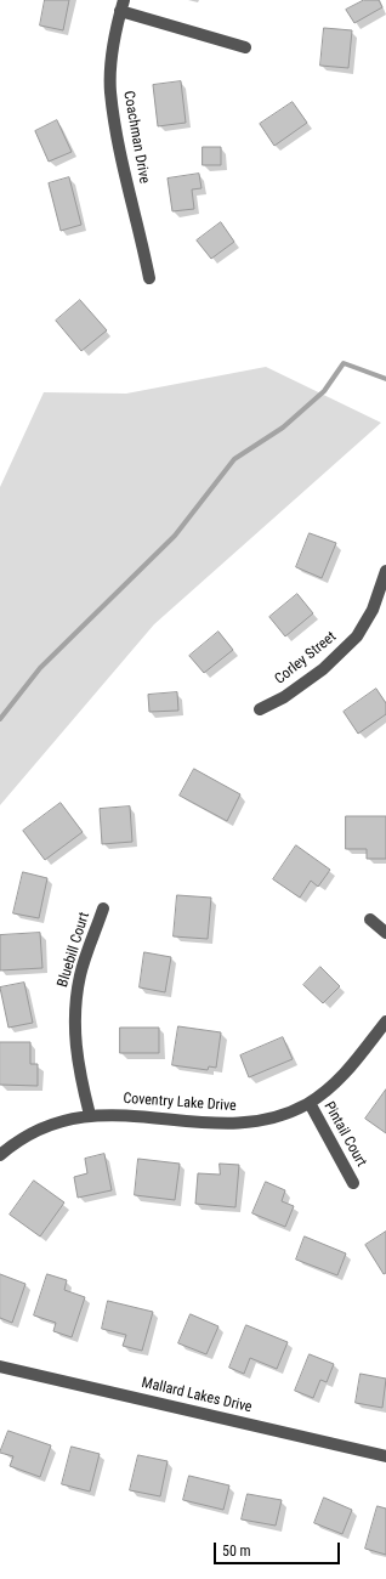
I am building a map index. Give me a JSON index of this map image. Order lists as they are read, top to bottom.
{
  "streets": {
    "street": [
      "Coachman Drive",
      "Corley Street",
      "Bluebill Court",
      "Coventry Lake Drive",
      "Pintail Court",
      "Mallard Lakes Drive"
    ]
  },
  "crossings": [
    ["Bluebill Court", "Coventry Lake Drive"],
    ["Coventry Lake Drive", "Pintail Court"]
  ],
  "scale_bar": "50 m"
}
